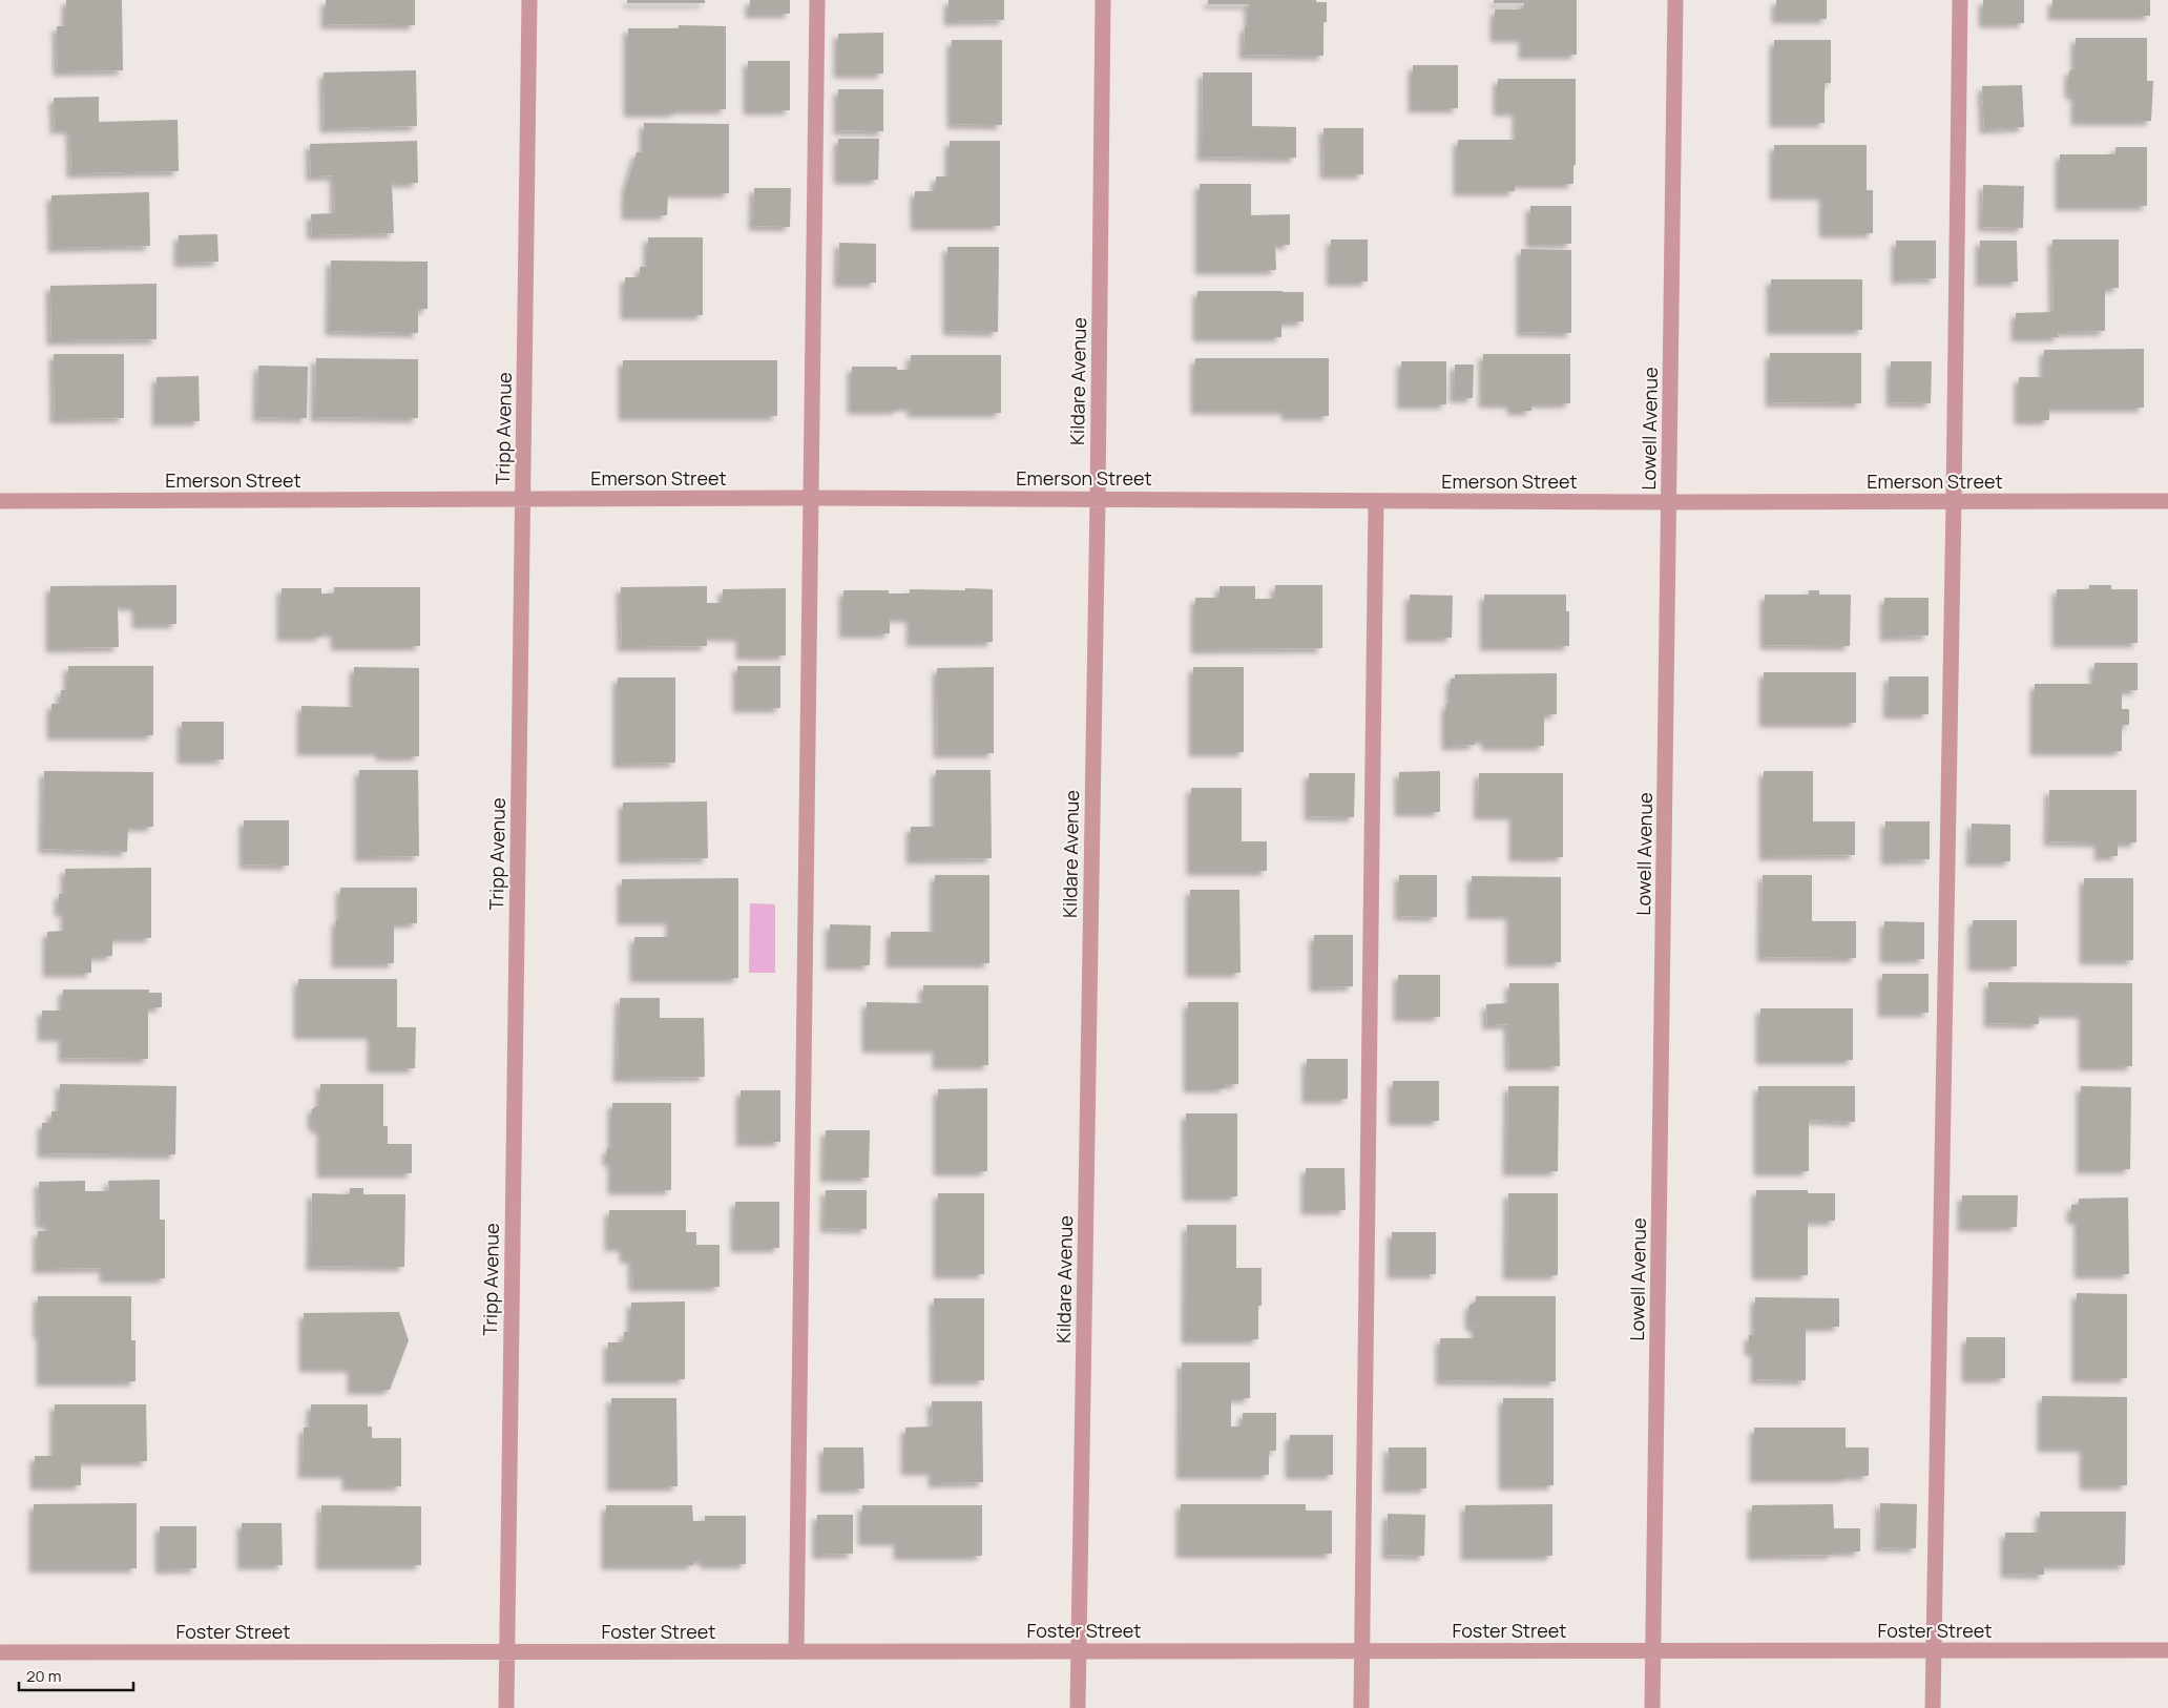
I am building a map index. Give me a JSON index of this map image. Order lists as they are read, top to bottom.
{
  "streets": {
    "street": [
      "Kildare Avenue",
      "Tripp Avenue",
      "Lowell Avenue",
      "Emerson Street",
      "Foster Street"
    ]
  },
  "crossings": [
    ["Kildare Avenue", "Emerson Street"],
    ["Kildare Avenue", "Foster Street"],
    ["Tripp Avenue", "Emerson Street"],
    ["Tripp Avenue", "Foster Street"],
    ["Lowell Avenue", "Emerson Street"],
    ["Lowell Avenue", "Foster Street"]
  ],
  "scale_bar": "20 m"
}
